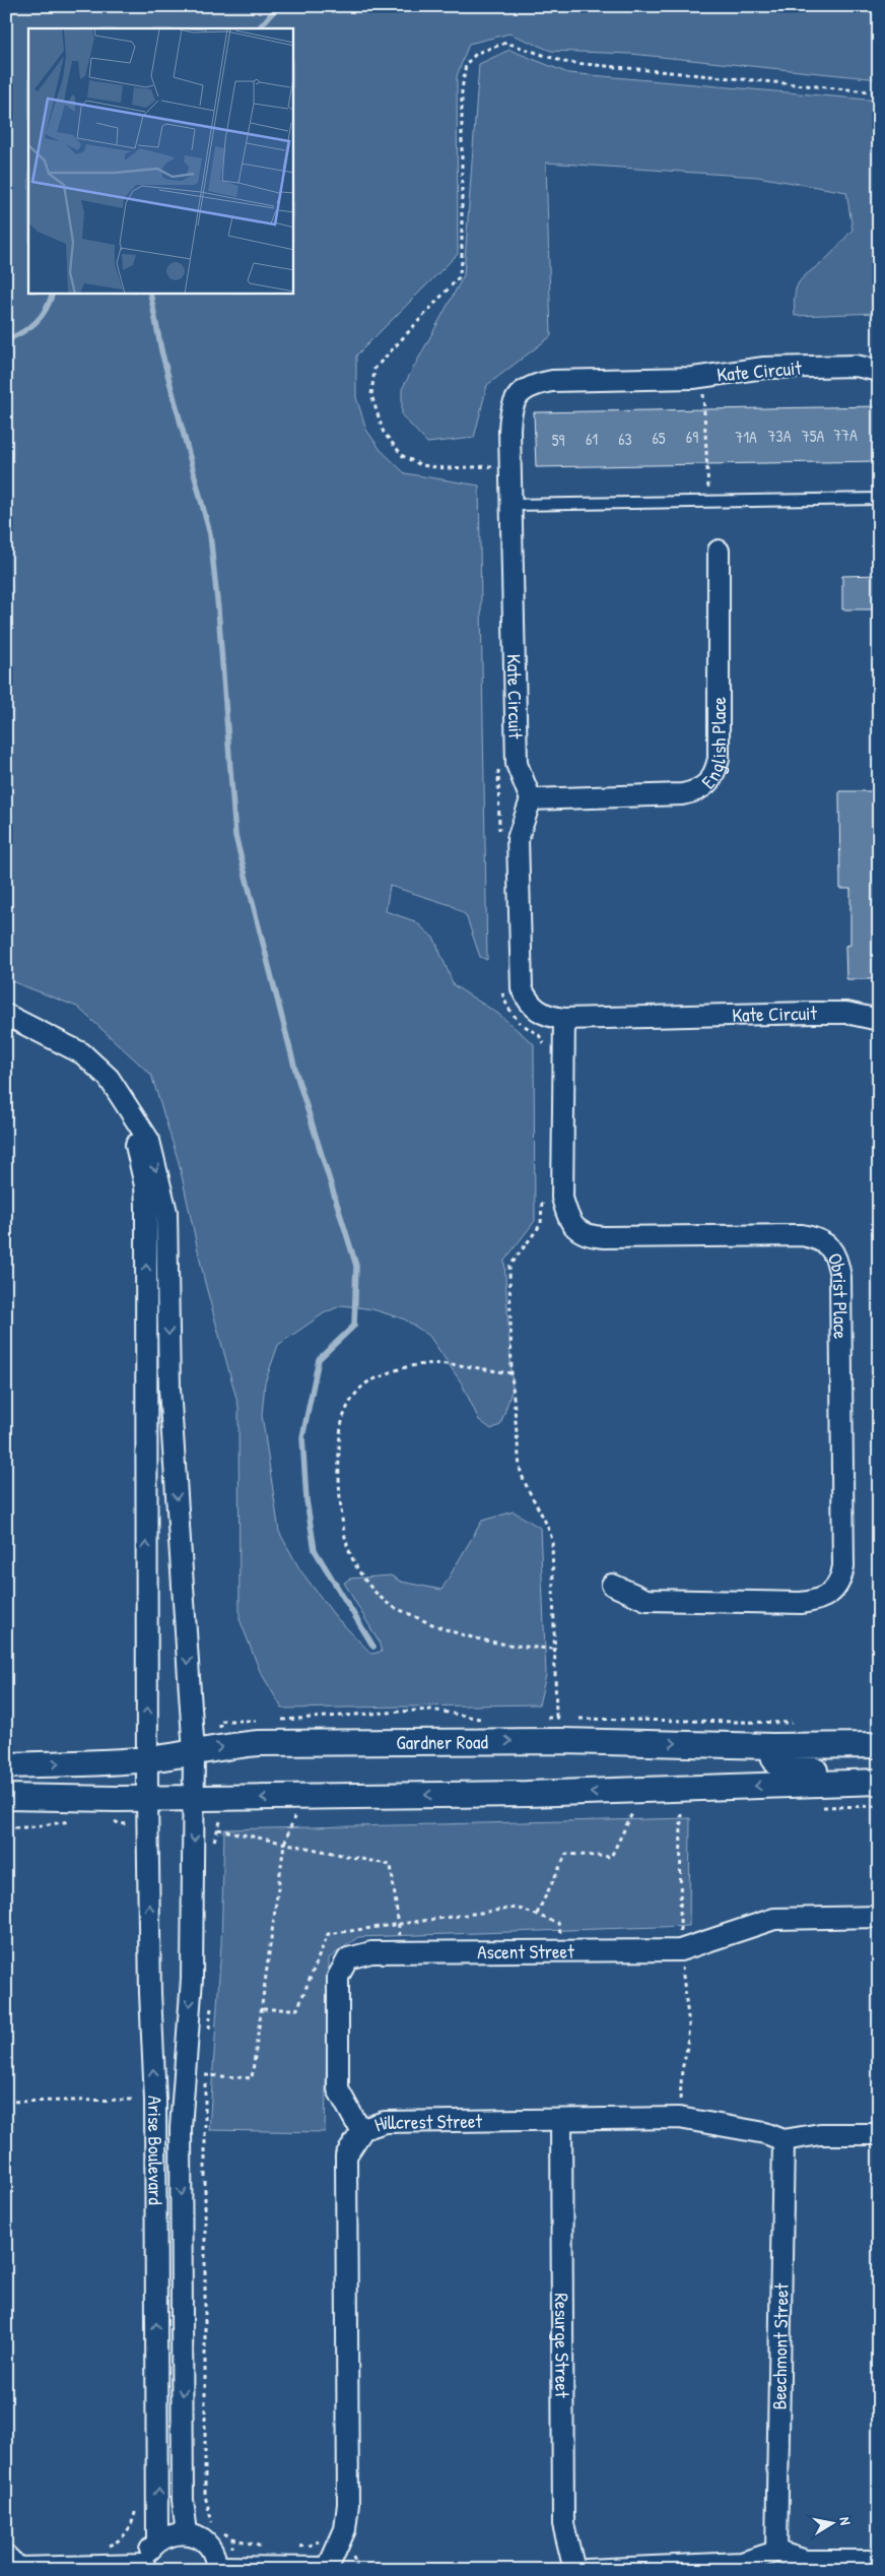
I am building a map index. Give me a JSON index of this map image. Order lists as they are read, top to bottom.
{
  "streets": {
    "street": [
      "Kate Circuit",
      "English Place",
      "Obrist Place",
      "Gardner Road",
      "Ascent Street",
      "Hillcrest Street",
      "Arise Boulevard",
      "Resurge Street",
      "Beechmont Street"
    ]
  },
  "crossings": [
    ["Kate Circuit", "English Place"],
    ["Kate Circuit", "Obrist Place"],
    ["Gardner Road", "Arise Boulevard"],
    ["Ascent Street", "Hillcrest Street"],
    ["Hillcrest Street", "Resurge Street"],
    ["Hillcrest Street", "Beechmont Street"]
  ],
  "house_numbers": [
    "77A",
    "73A",
    "75A",
    "69",
    "71A",
    "65",
    "61",
    "63",
    "59"
  ],
  "north": "right"
}
